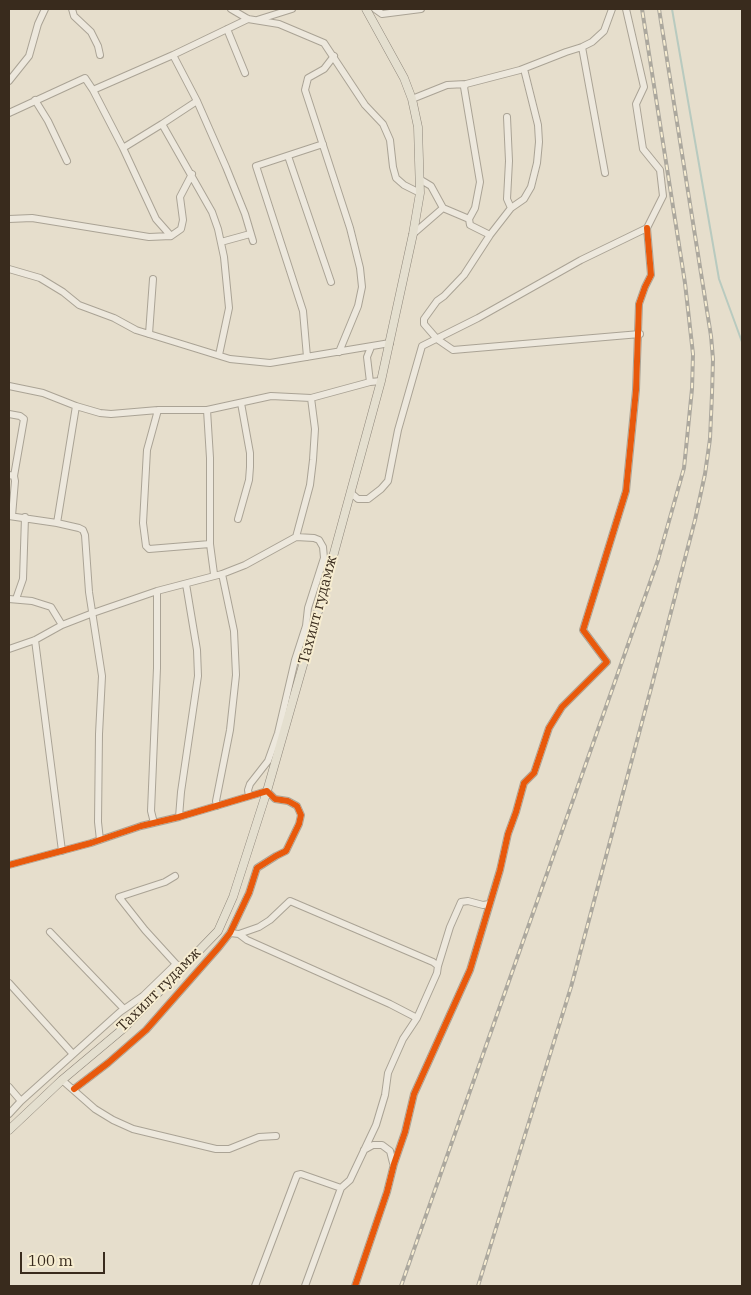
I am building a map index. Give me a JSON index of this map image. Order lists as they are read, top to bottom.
{
  "streets": {
    "main road": ["Тахилт гудамж"]
  },
  "scale_bar": "100 m"
}
